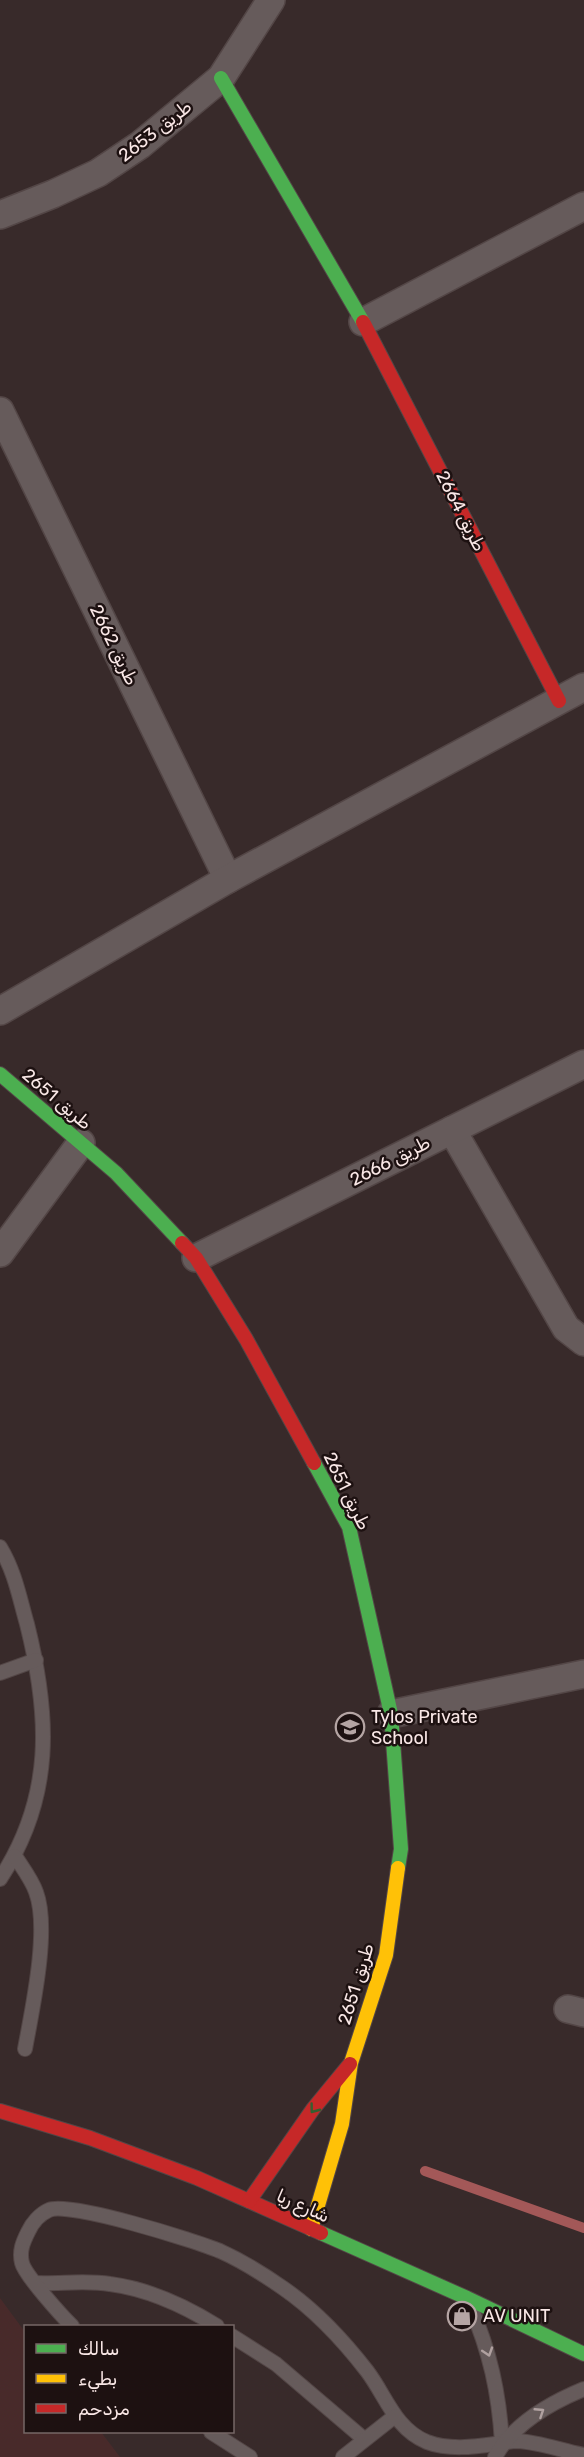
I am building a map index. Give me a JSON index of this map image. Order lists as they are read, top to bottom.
{
  "streets": {
    "street": [
      "طريق 2653",
      "طريق 2664",
      "طريق 2662",
      "طريق 2651",
      "طريق 2666",
      "شارع ريا"
    ]
  },
  "crossings": [
    ["طريق 2653", "طريق 2664"],
    ["طريق 2651", "طريق 2666"],
    ["طريق 2651", "شارع ريا"]
  ],
  "places": {
    "school or university": ["Tylos Private School"],
    "shop": ["AV UNIT"]
  },
  "legend": ["سالك", "بطيء", "مزدحم"]
}
